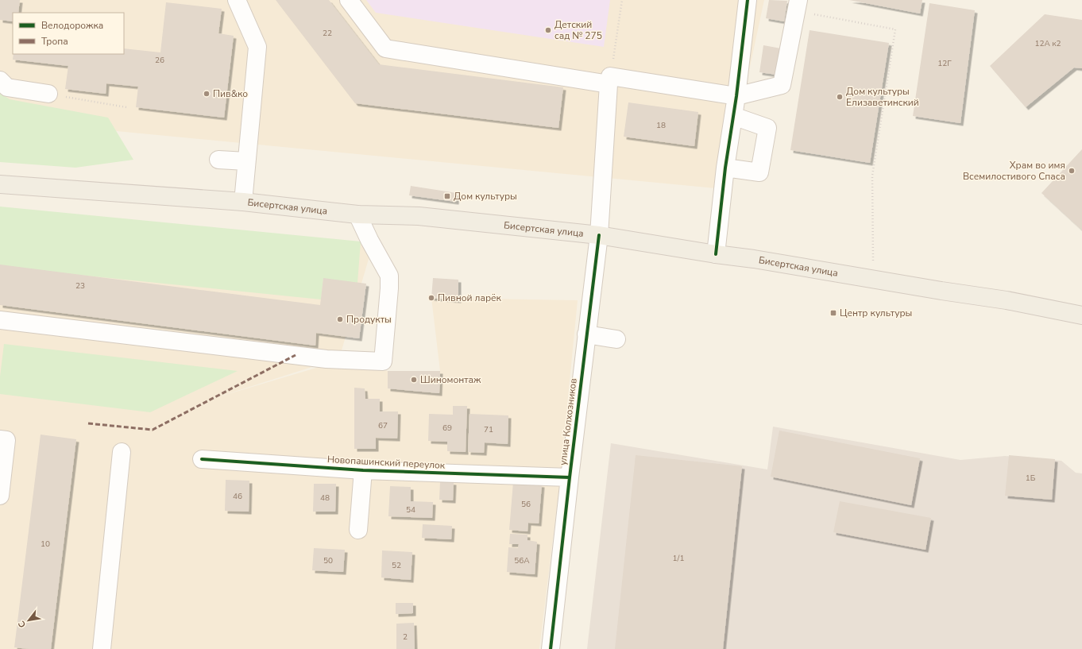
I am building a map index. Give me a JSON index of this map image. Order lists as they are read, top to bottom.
{
  "streets": {
    "main road": ["Бисертская улица"],
    "street": ["улица Колхозников", "Новопашинский переулок"]
  },
  "crossings": [
    ["Бисертская улица", "улица Колхозников"],
    ["улица Колхозников", "Новопашинский переулок"]
  ],
  "places": {
    "other": [
      "Детский сад № 275",
      "Пив&ко",
      "Дом культуры Елизаветинский",
      "Храм во имя Всемилостивого Спаса",
      "Пивной ларёк",
      "Продукты",
      "Шиномонтаж"
    ],
    "transit": ["Дом культуры", "Центр культуры"]
  },
  "house_numbers": [
    "22",
    "12А к2",
    "26",
    "12Г",
    "18",
    "23",
    "67",
    "69",
    "71",
    "1Б",
    "46",
    "48",
    "56",
    "54",
    "10",
    "1/1",
    "50",
    "56А",
    "52",
    "2"
  ],
  "legend": ["Велодорожка", "Тропа"],
  "north": "bottom left"
}
